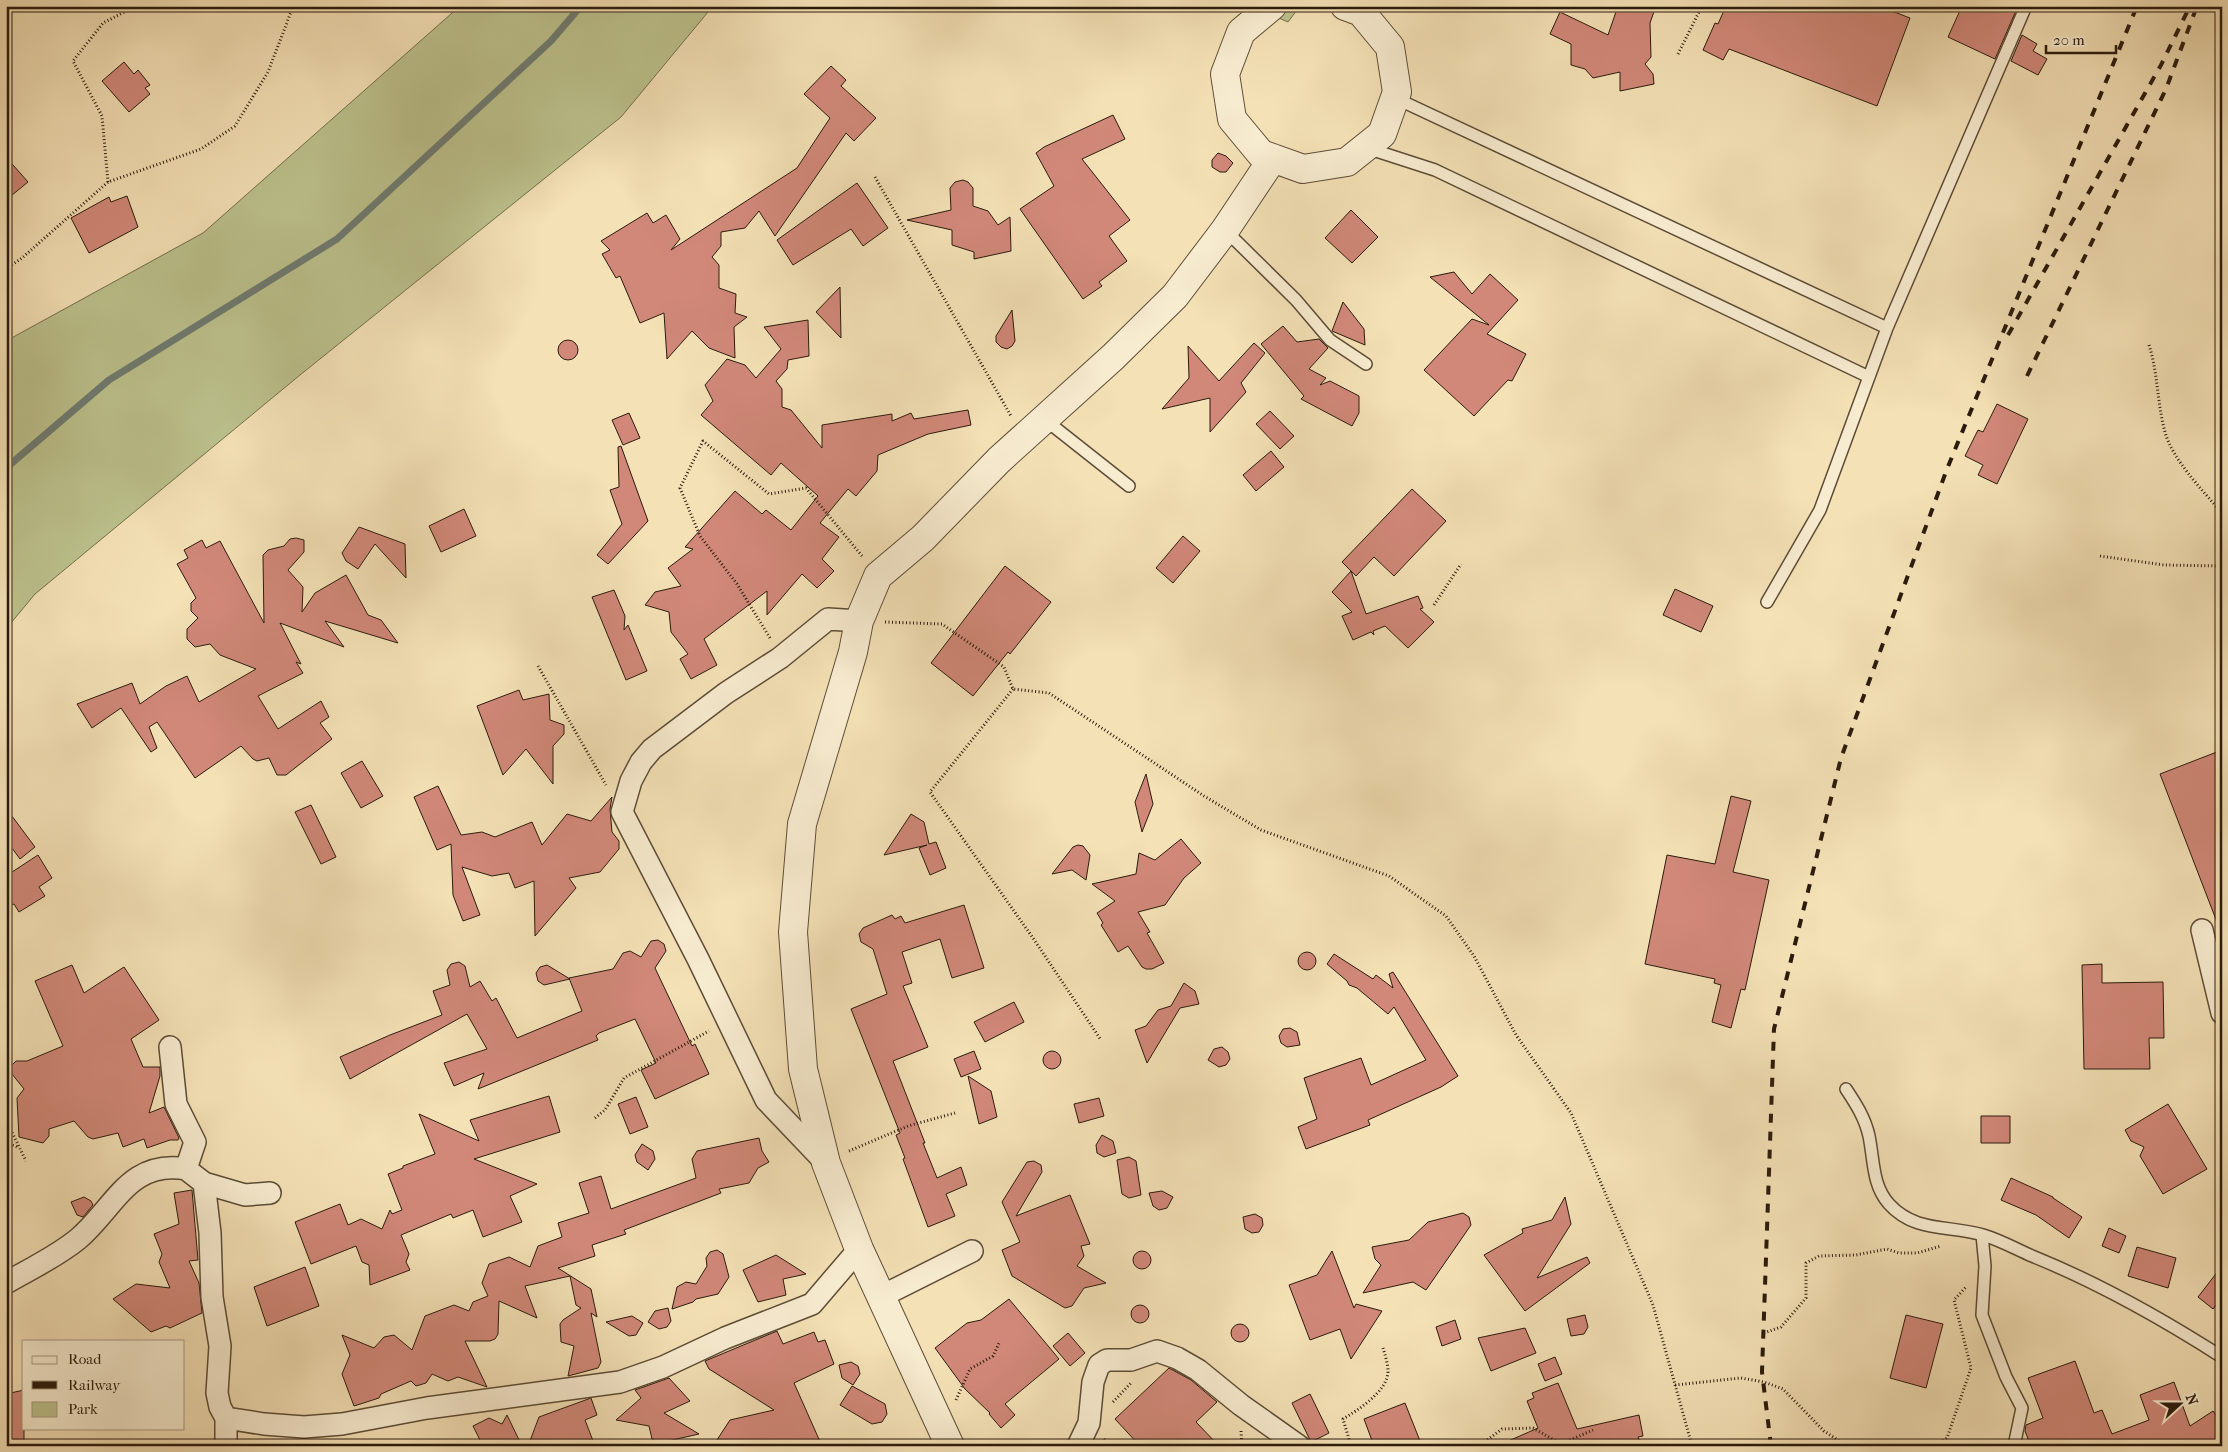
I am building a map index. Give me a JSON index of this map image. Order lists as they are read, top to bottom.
{
  "legend": ["Road", "Railway", "Park"],
  "scale_bar": "20 m",
  "north": "right"
}
